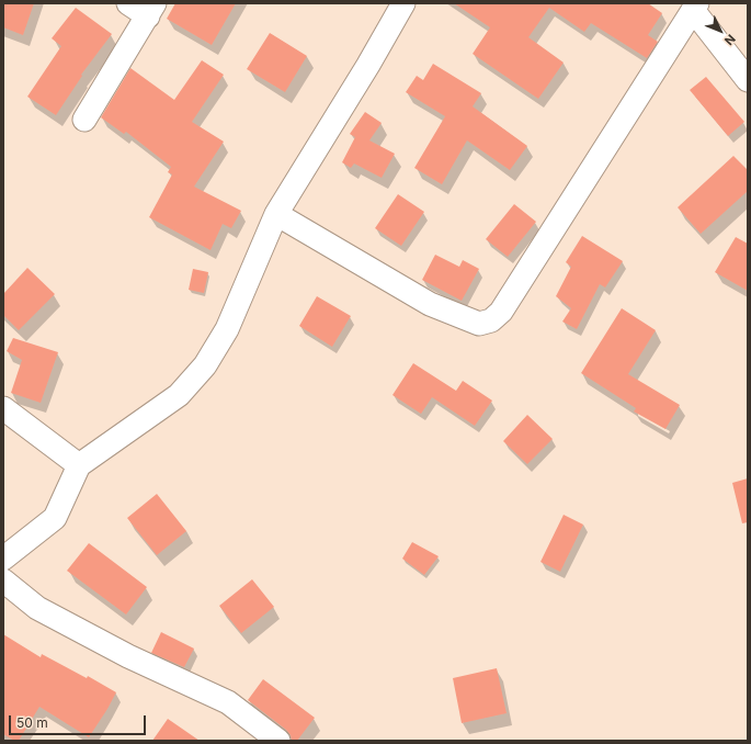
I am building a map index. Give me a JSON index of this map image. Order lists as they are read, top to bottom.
{
  "scale_bar": "50 m",
  "north": "bottom right"
}
